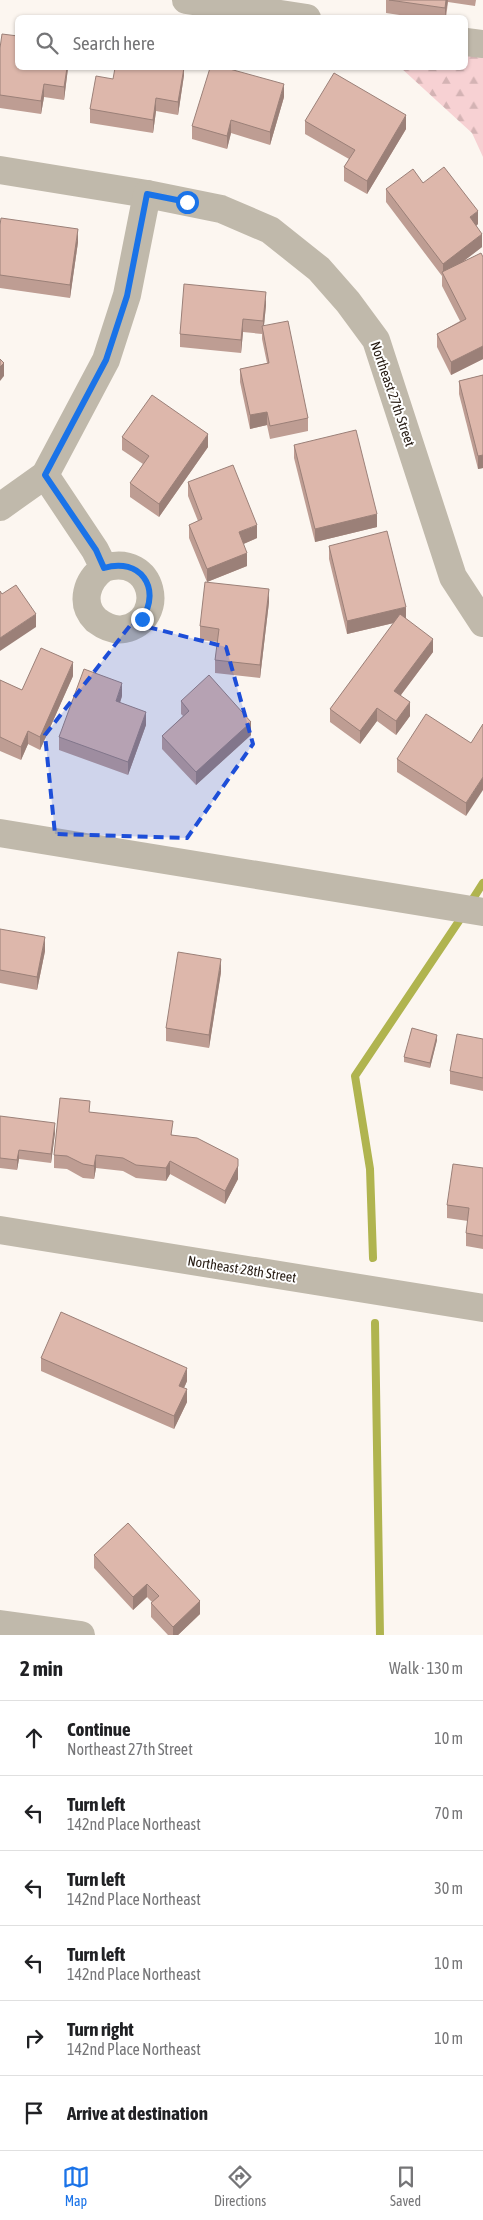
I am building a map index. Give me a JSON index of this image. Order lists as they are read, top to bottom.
{
  "streets": {
    "street": ["Northeast 27th Street", "Northeast 28th Street"]
  },
  "page": {
    "search": "Search here",
    "heading": ["2 min", "Walk · 130 m"],
    "list": [
      ["Continue", "Northeast 27th Street", "10 m"],
      ["Turn left", "142nd Place Northeast", "70 m"],
      ["Turn left", "142nd Place Northeast", "30 m"],
      ["Turn left", "142nd Place Northeast", "10 m"],
      ["Turn right", "142nd Place Northeast", "10 m"],
      "Arrive at destination"
    ],
    "nav": ["Map", "Directions", "Saved"]
  }
}
